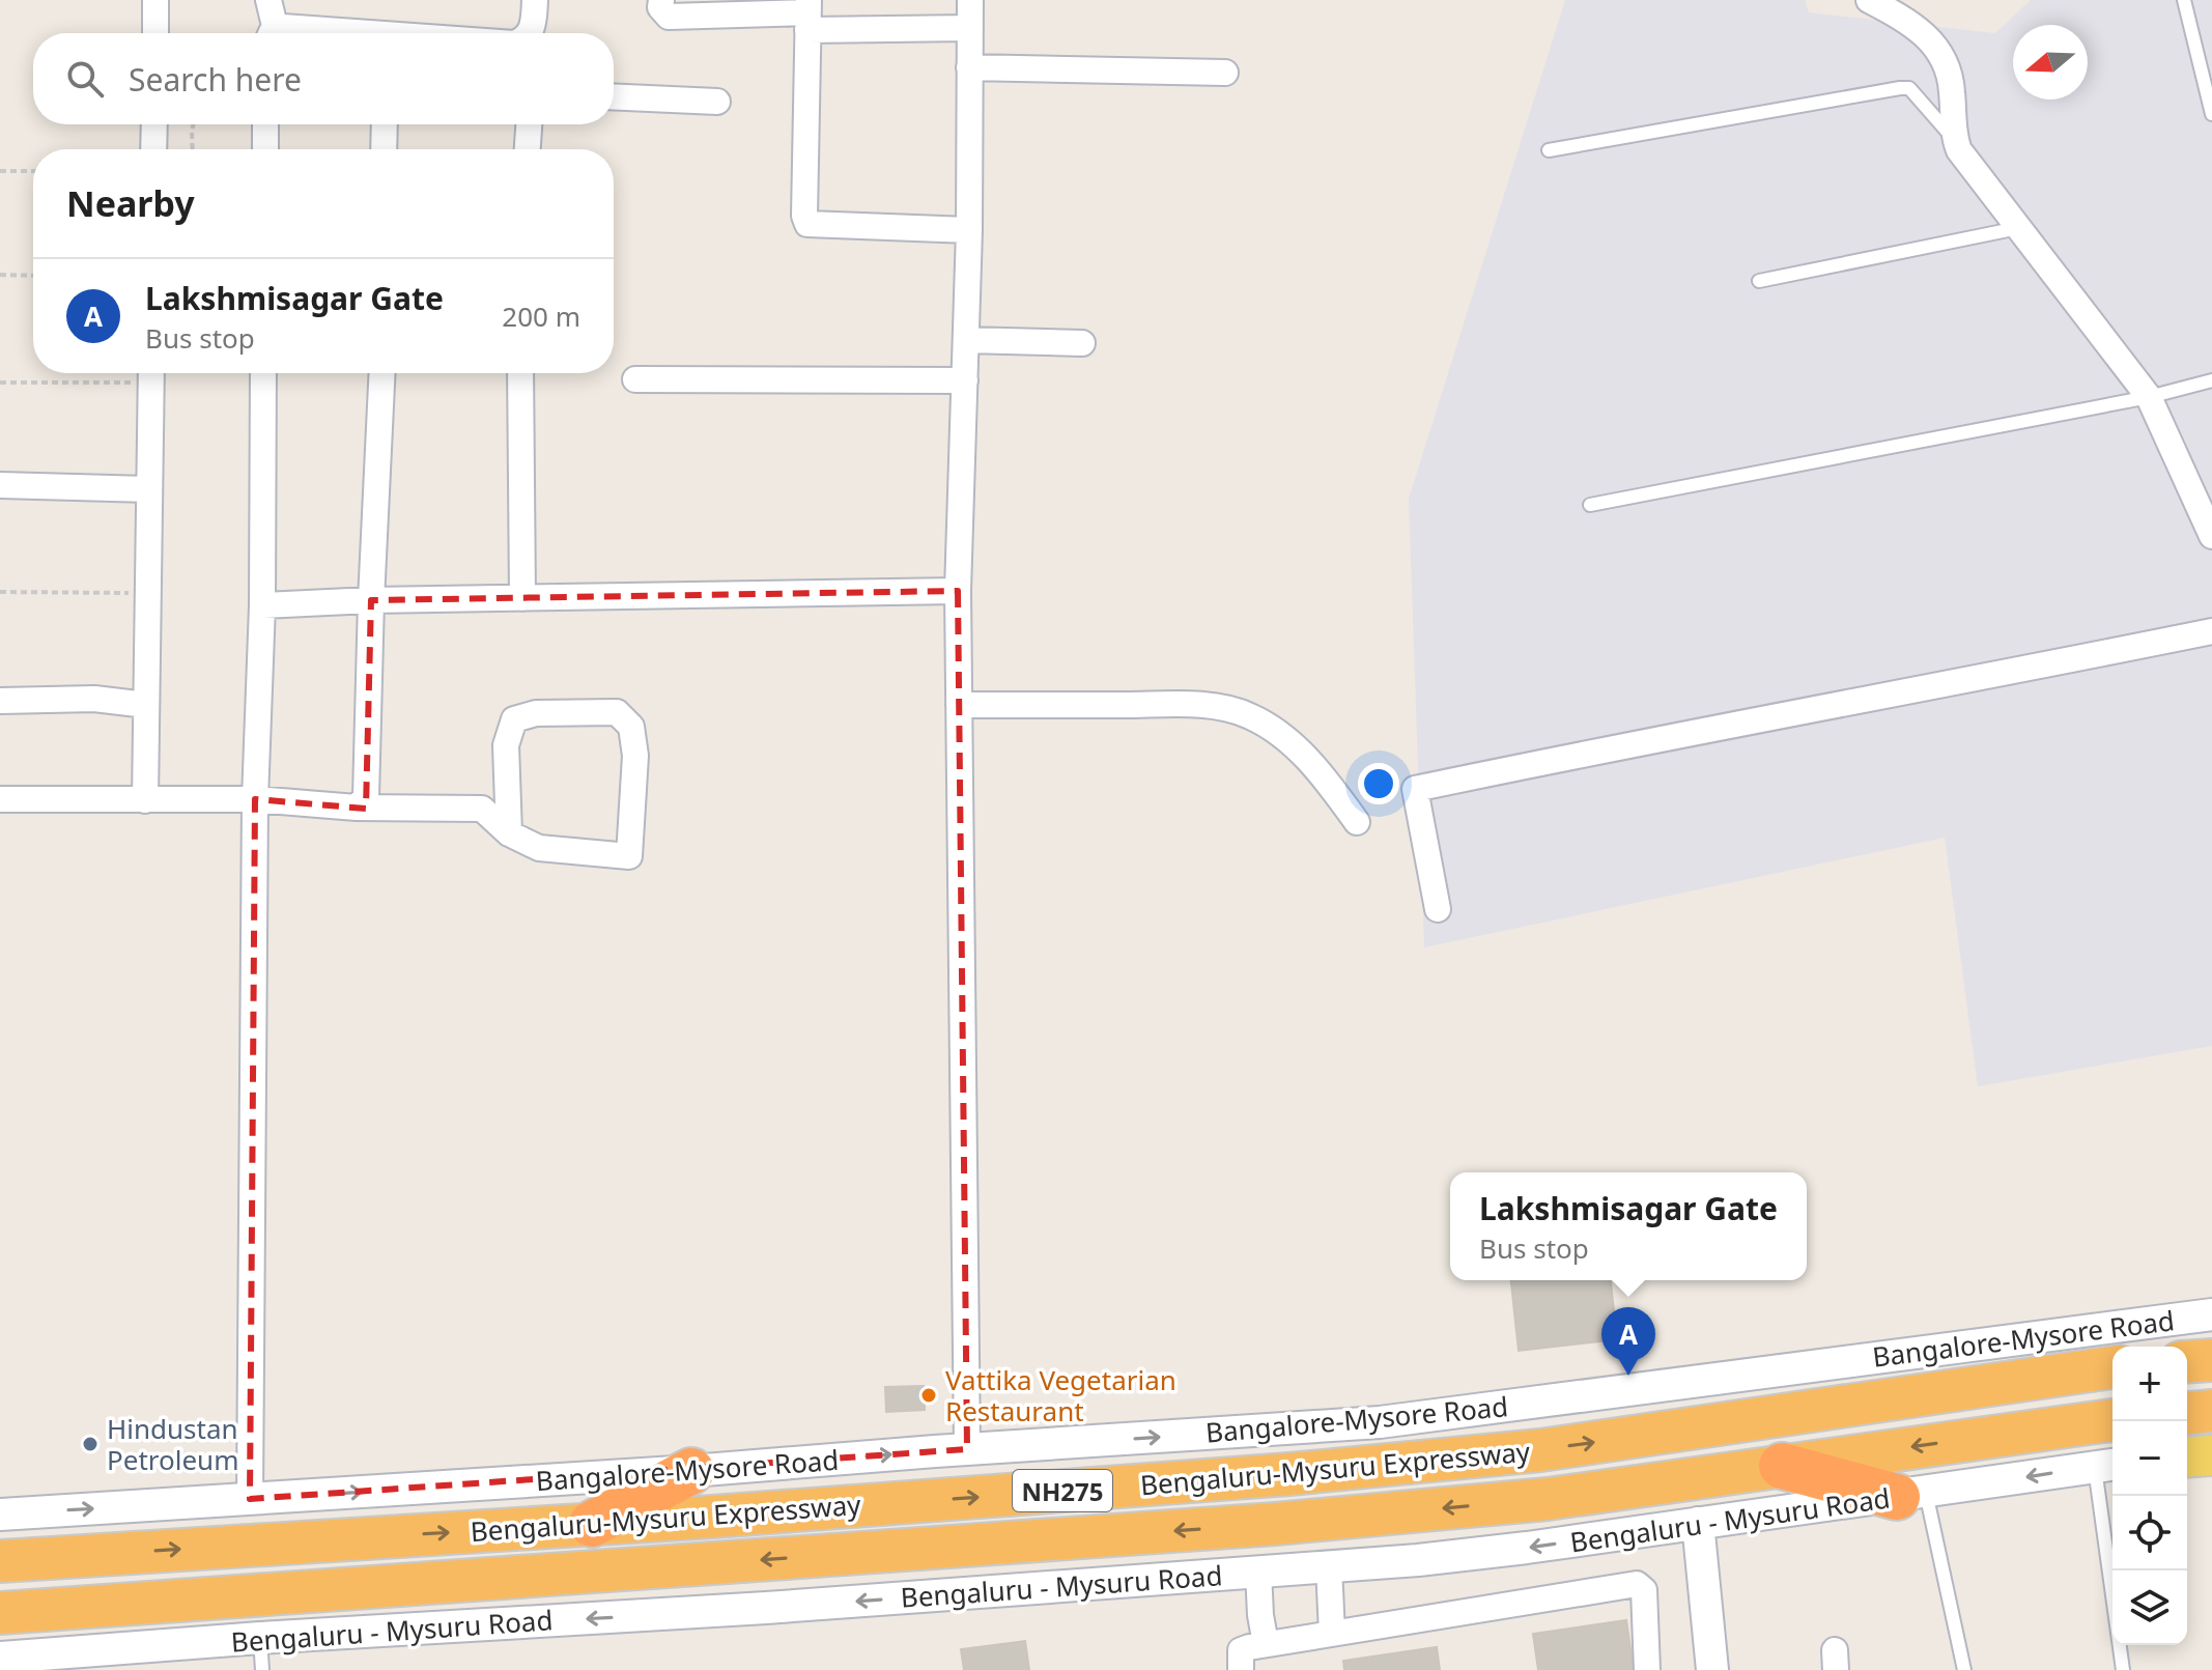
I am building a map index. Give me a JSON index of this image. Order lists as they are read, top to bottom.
{
  "streets": {
    "highway": ["Bengaluru-Mysuru Expressway", "NH275"],
    "street": ["Bangalore-Mysore Road", "Bengaluru - Mysuru Road"]
  },
  "one_way": ["Bangalore-Mysore Road", "Bengaluru - Mysuru Road"],
  "places": ["Vattika Vegetarian Restaurant", "Hindustan Petroleum"],
  "north": "left",
  "page": {
    "search": "Search here",
    "heading": "Nearby",
    "list": [
      {
        "mark": "A",
        "name": "Lakshmisagar Gate",
        "note": "Bus stop",
        "value": "200 m"
      }
    ],
    "popup": ["Lakshmisagar Gate", "Bus stop"],
    "pins": "A",
    "map_buttons": ["+", "−"]
  }
}
